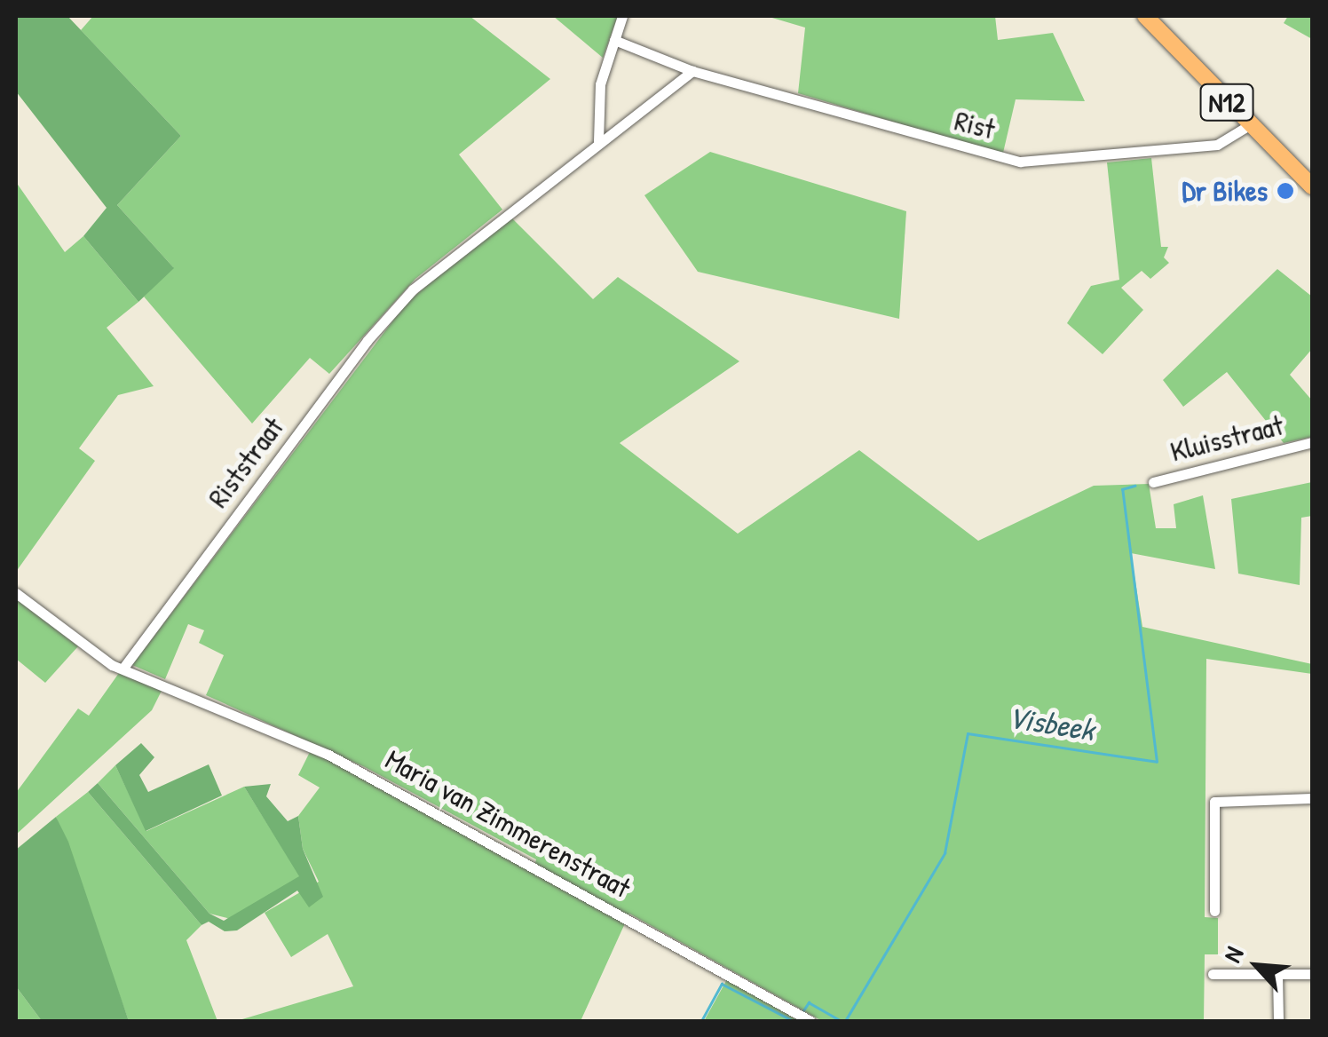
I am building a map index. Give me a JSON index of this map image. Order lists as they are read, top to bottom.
{
  "streets": {
    "main road": ["N12"],
    "street": [
      "Rist",
      "Kluisstraat",
      "Riststraat",
      "Maria van Zimmerenstraat"
    ]
  },
  "crossings": [
    ["N12", "Rist"],
    ["Riststraat", "Maria van Zimmerenstraat"]
  ],
  "water": ["Visbeek"],
  "places": ["Dr Bikes"],
  "north": "top left"
}
